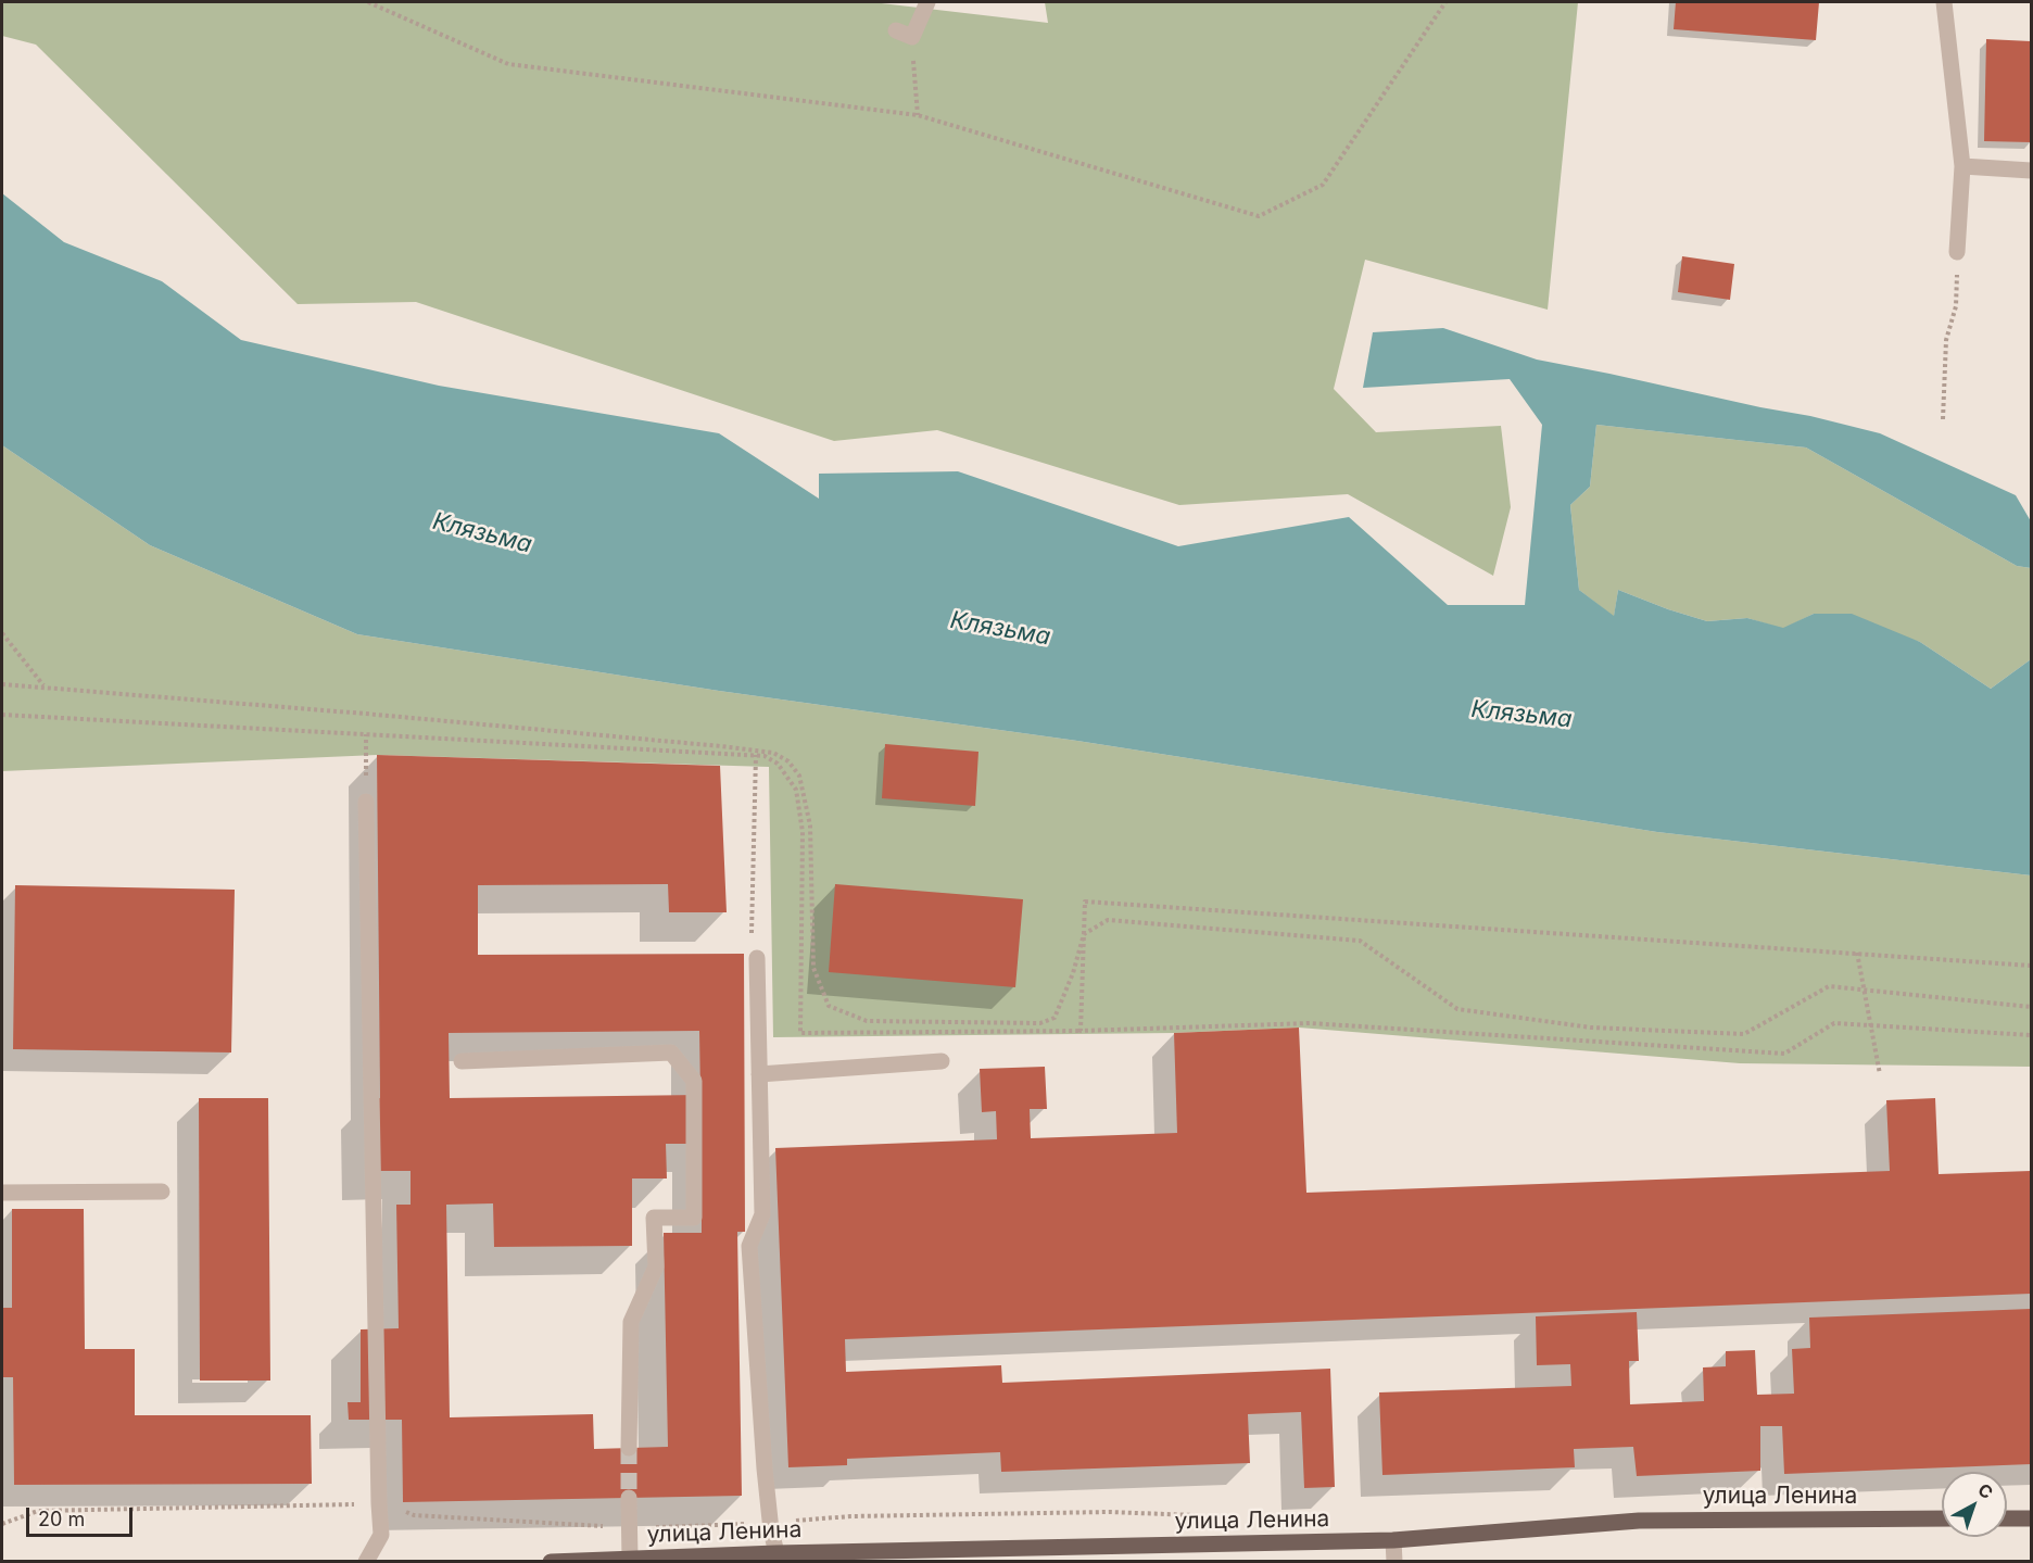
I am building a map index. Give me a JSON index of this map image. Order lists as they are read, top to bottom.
{
  "streets": {
    "main road": ["улица Ленина"]
  },
  "water": ["Клязьма"],
  "scale_bar": "20 m",
  "north": "top right"
}
